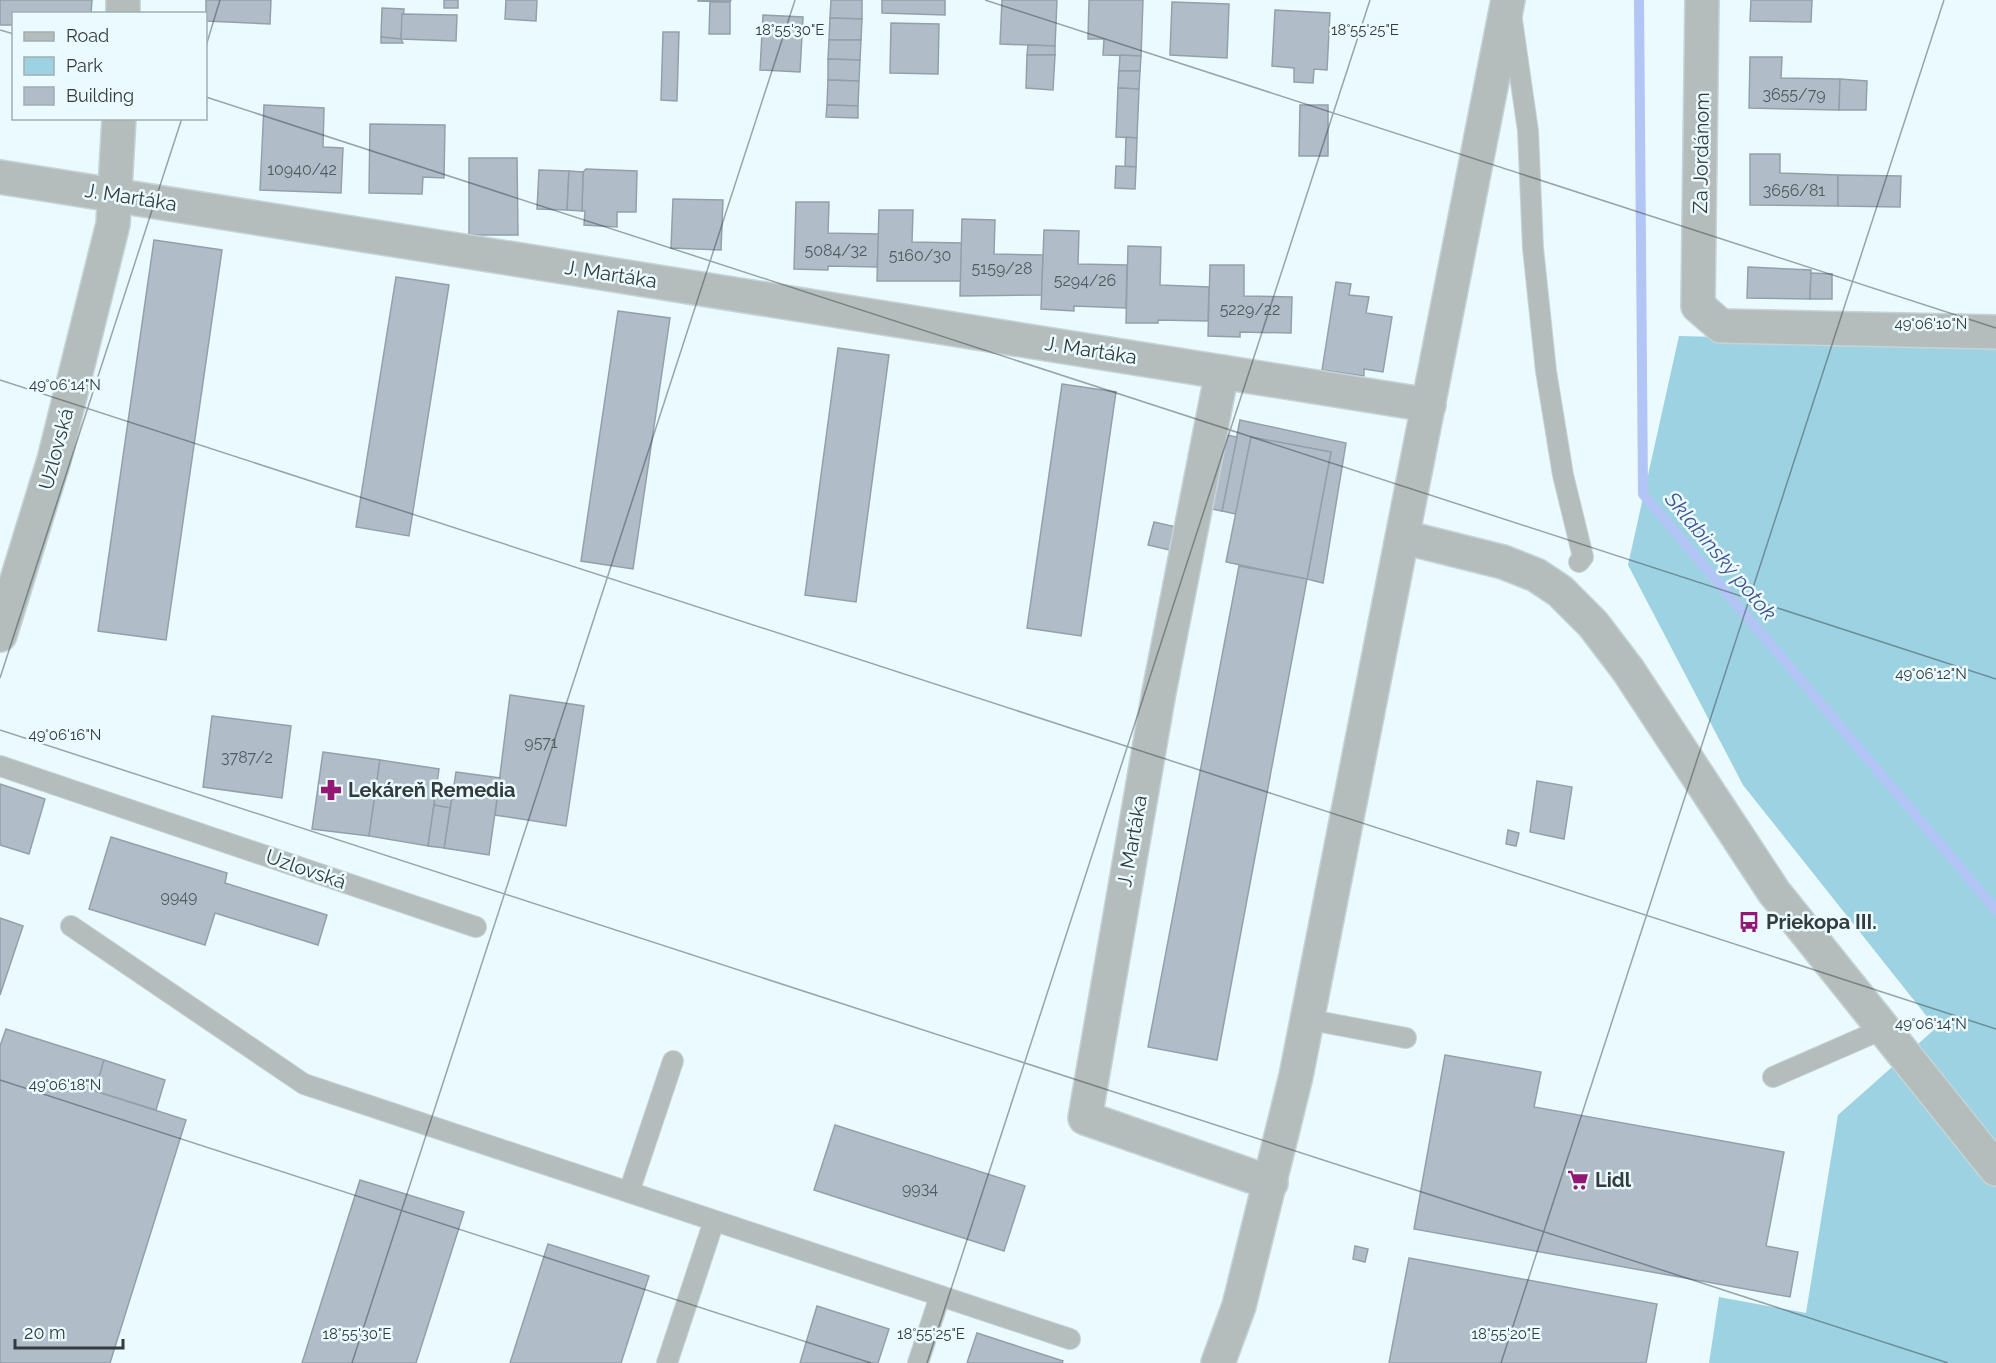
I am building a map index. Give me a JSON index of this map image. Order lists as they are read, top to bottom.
{
  "streets": {
    "street": ["Za Jordánom", "J. Martáka", "Uzlovská"]
  },
  "crossings": [
    ["J. Martáka", "Uzlovská"]
  ],
  "water": ["Sklabinský potok"],
  "places": {
    "pharmacy": ["Lekáreň Remedia"],
    "bus stop": ["Priekopa III."],
    "supermarket": ["Lidl"]
  },
  "house_numbers": [
    "3655/79",
    "10940/42",
    "3656/81",
    "5084/32",
    "5160/30",
    "5159/28",
    "5294/26",
    "5229/22",
    "9571",
    "3787/2",
    "9949",
    "9934"
  ],
  "legend": ["Road", "Park", "Building"],
  "scale_bar": "20 m",
  "coordinates": [
    "18°55'30\"E",
    "18°55'25\"E",
    "49°06'10\"N",
    "49°06'14\"N",
    "49°06'12\"N",
    "49°06'16\"N",
    "49°06'18\"N",
    "18°55'20\"E"
  ]
}
